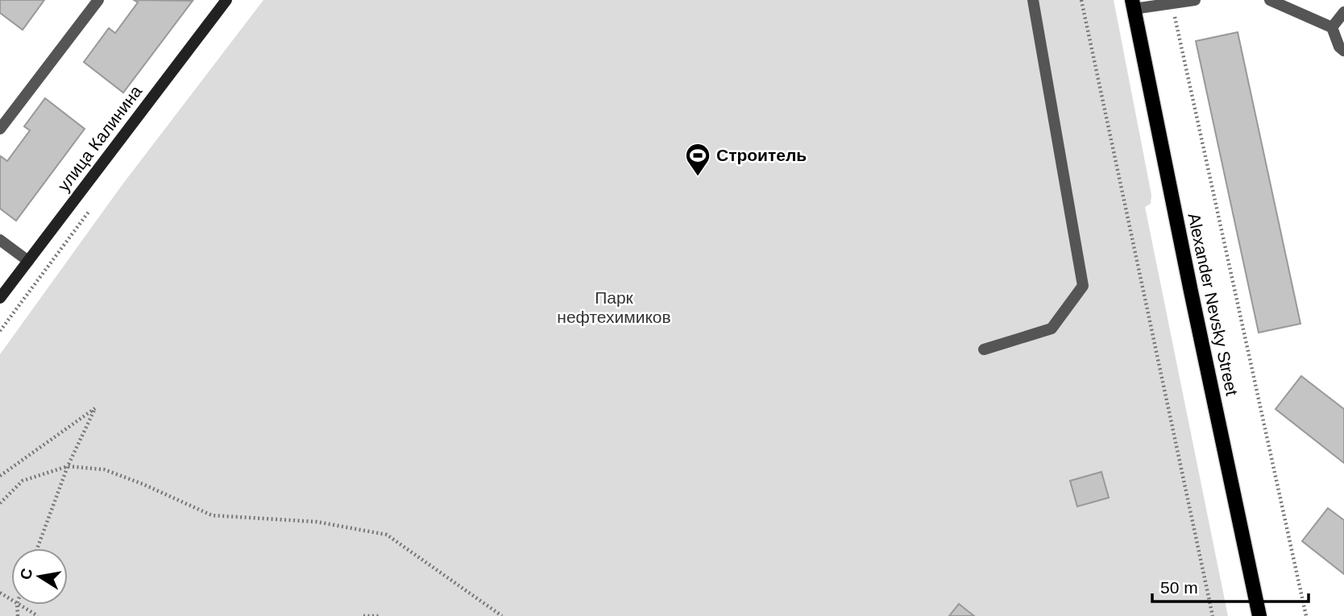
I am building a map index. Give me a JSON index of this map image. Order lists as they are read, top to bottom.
{
  "streets": {
    "main road": ["Alexander Nevsky Street"],
    "street": ["улица Калинина"]
  },
  "parks": ["Парк нефтехимиков"],
  "places": {
    "sports": ["Строитель"]
  },
  "scale_bar": "50 m",
  "north": "left"
}
